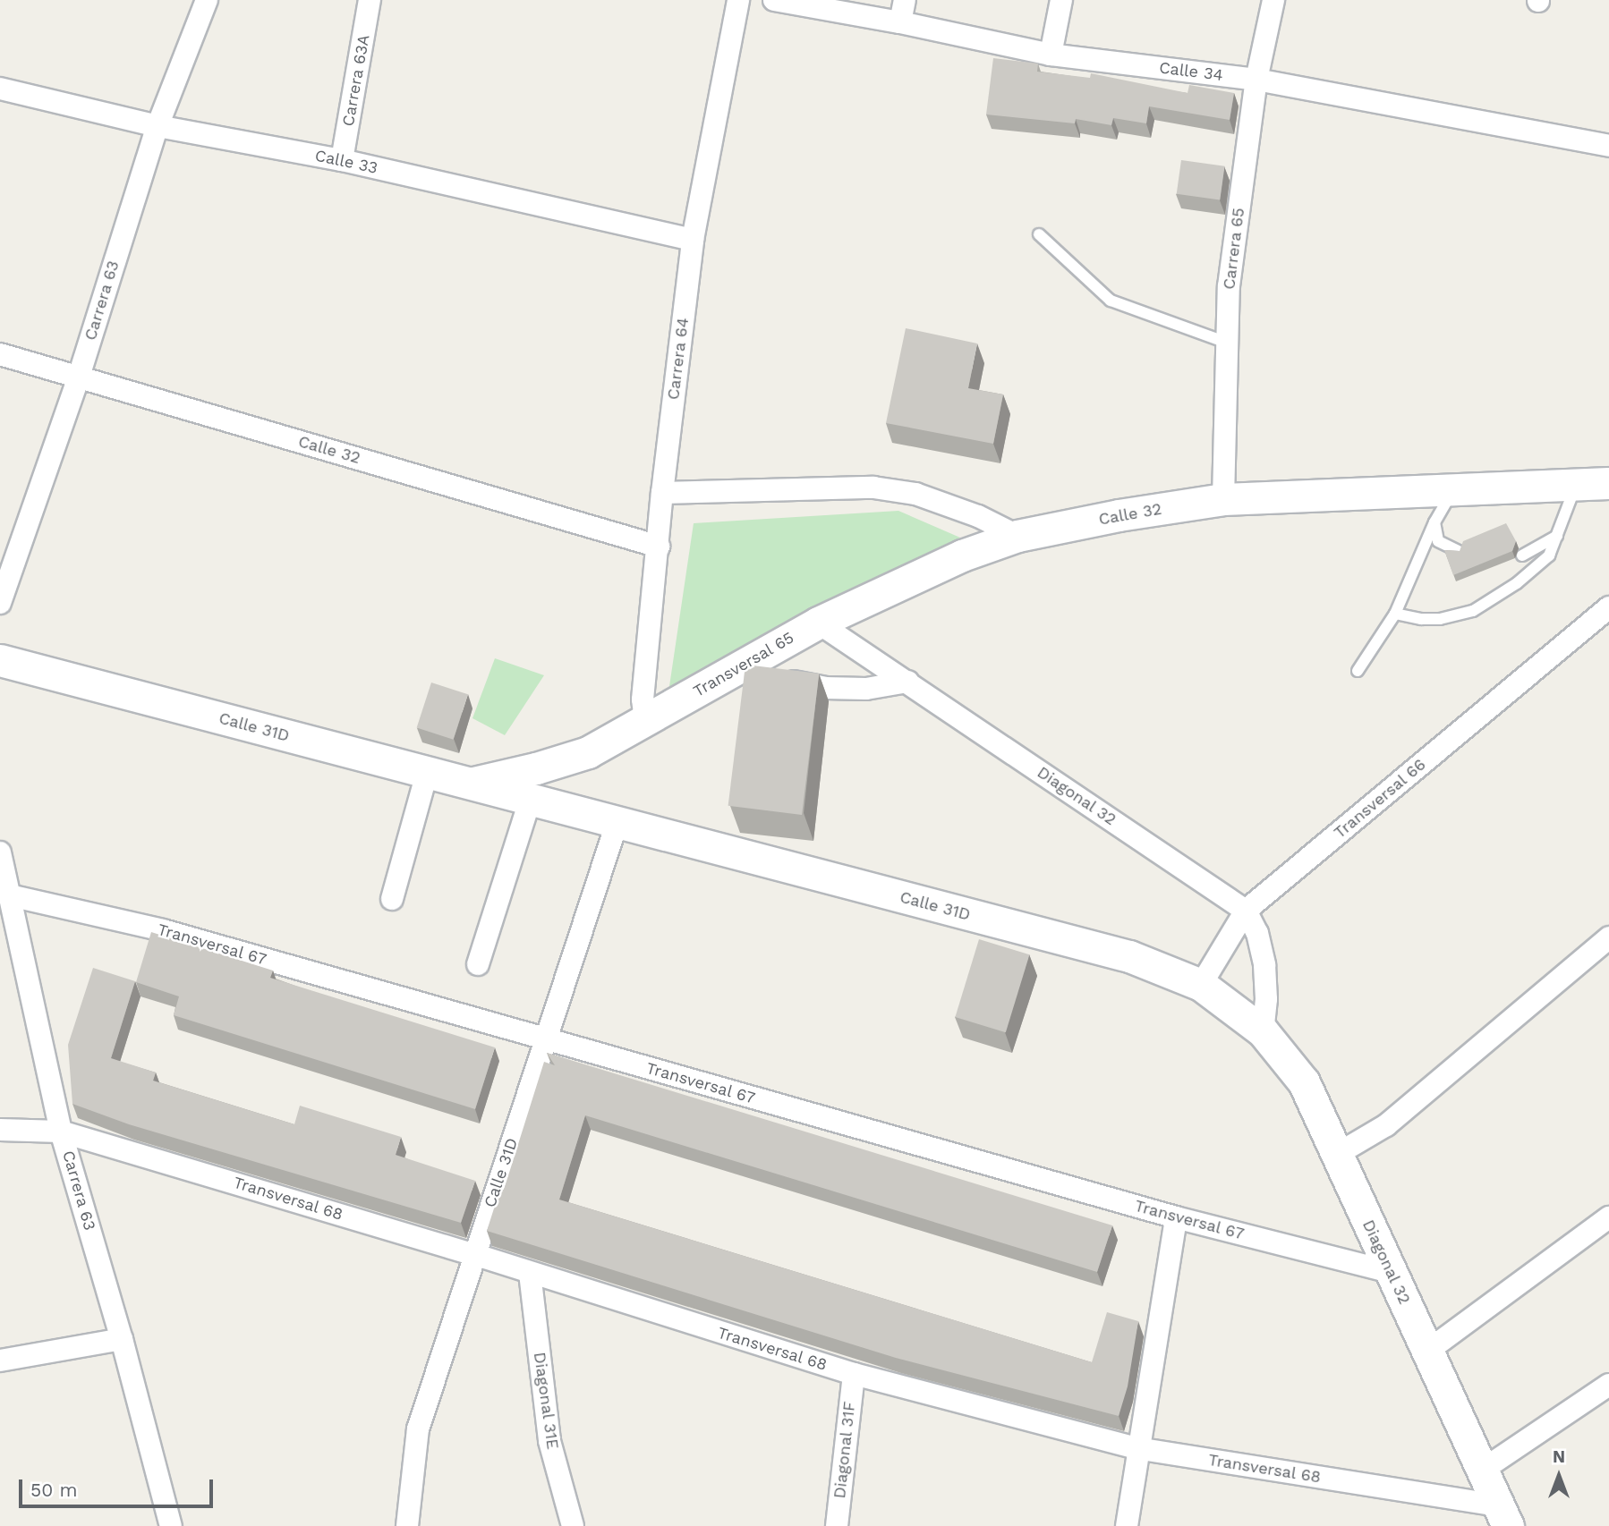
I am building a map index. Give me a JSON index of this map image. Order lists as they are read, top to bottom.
{
  "streets": {
    "street": [
      "Calle 34",
      "Carrera 63A",
      "Calle 33",
      "Carrera 65",
      "Carrera 63",
      "Carrera 64",
      "Calle 32",
      "Transversal 65",
      "Calle 31D",
      "Diagonal 32",
      "Transversal 66",
      "Transversal 67",
      "Transversal 68",
      "Diagonal 31E",
      "Diagonal 31F"
    ]
  },
  "crossings": [
    ["Calle 34", "Carrera 65"],
    ["Carrera 63A", "Calle 33"],
    ["Calle 33", "Carrera 63"],
    ["Calle 33", "Carrera 64"],
    ["Carrera 65", "Calle 32"],
    ["Carrera 63", "Calle 32"],
    ["Carrera 63", "Transversal 67"],
    ["Carrera 63", "Transversal 68"],
    ["Carrera 64", "Calle 32"],
    ["Carrera 64", "Transversal 65"],
    ["Calle 32", "Transversal 65"],
    ["Transversal 65", "Calle 31D"],
    ["Transversal 65", "Diagonal 32"],
    ["Calle 31D", "Diagonal 32"],
    ["Calle 31D", "Transversal 66"],
    ["Calle 31D", "Transversal 67"],
    ["Calle 31D", "Transversal 68"],
    ["Diagonal 32", "Transversal 66"],
    ["Diagonal 32", "Transversal 67"],
    ["Diagonal 32", "Transversal 68"],
    ["Transversal 68", "Diagonal 31E"],
    ["Transversal 68", "Diagonal 31F"]
  ],
  "scale_bar": "50 m",
  "north": "top"
}
